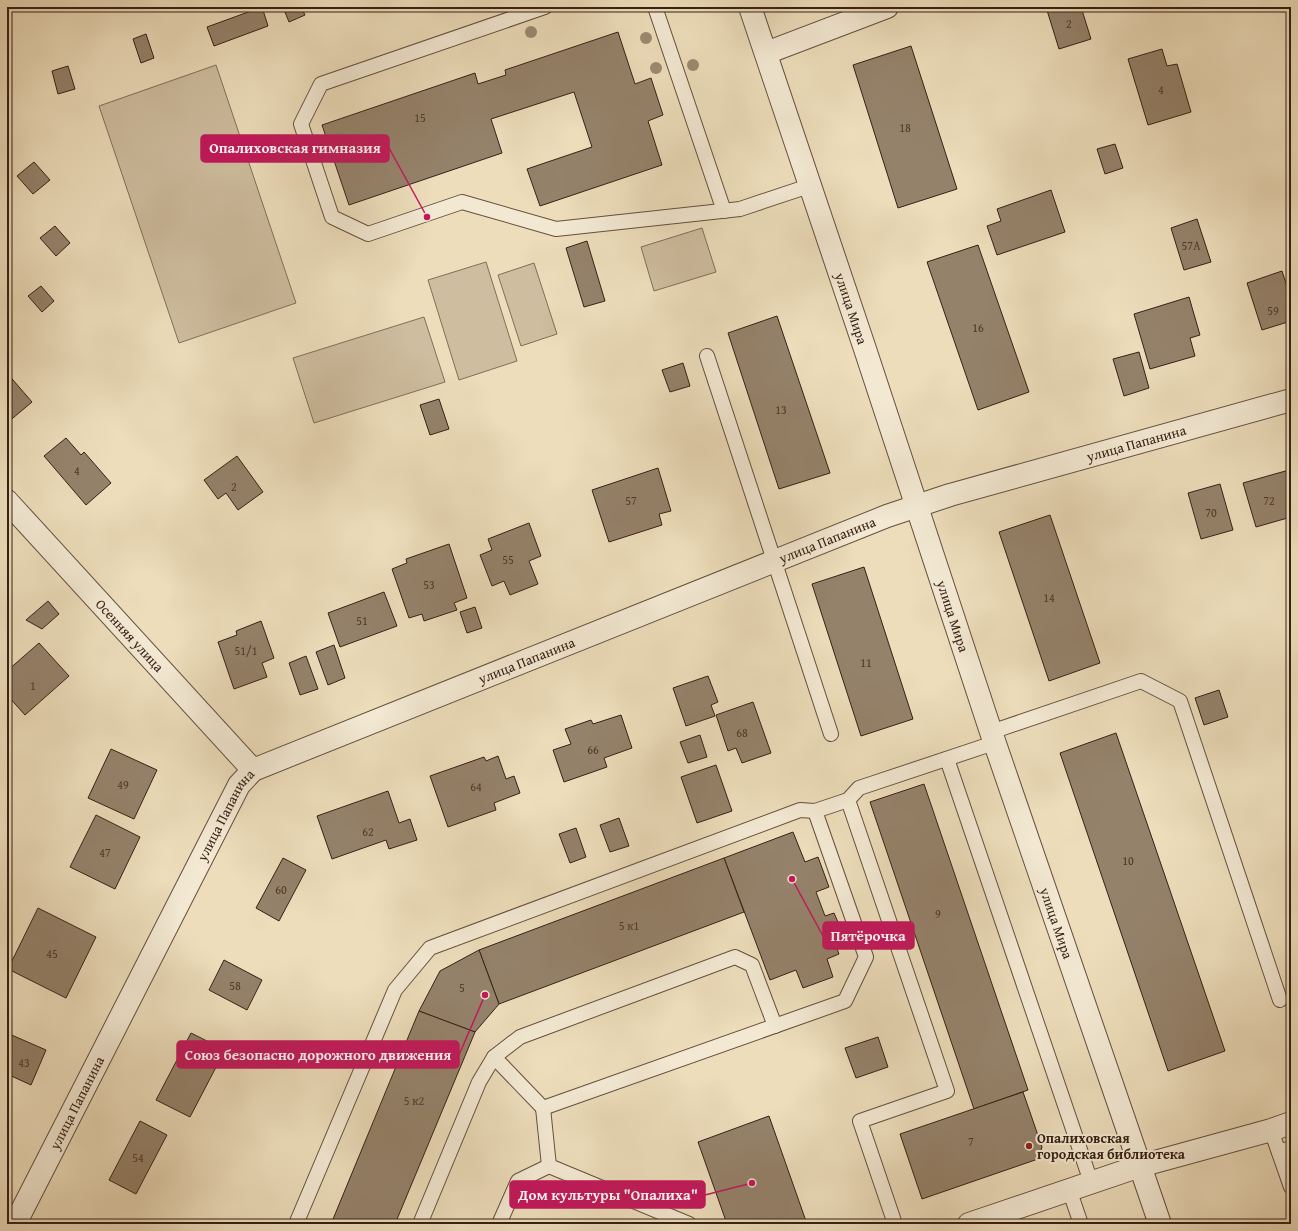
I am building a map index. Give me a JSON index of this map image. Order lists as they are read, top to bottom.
{
  "streets": {
    "street": ["улица Мира", "улица Папанина", "Осенняя улица"]
  },
  "crossings": [
    ["улица Мира", "улица Папанина"],
    ["улица Папанина", "Осенняя улица"]
  ],
  "places": [
    "Опалиховская гимназия",
    "Пятёрочка",
    "Союз безопасно дорожного движения",
    "Опалиховская городская библиотека",
    "Дом культуры \"Опалиха\""
  ],
  "house_numbers": [
    "2",
    "4",
    "15",
    "18",
    "57А",
    "59",
    "16",
    "13",
    "4",
    "2",
    "57",
    "72",
    "70",
    "55",
    "53",
    "14",
    "51",
    "51/1",
    "11",
    "1",
    "68",
    "66",
    "49",
    "64",
    "62",
    "47",
    "10",
    "60",
    "9",
    "5 к1",
    "45",
    "58",
    "5",
    "43",
    "5 к2",
    "7",
    "54"
  ]
}
